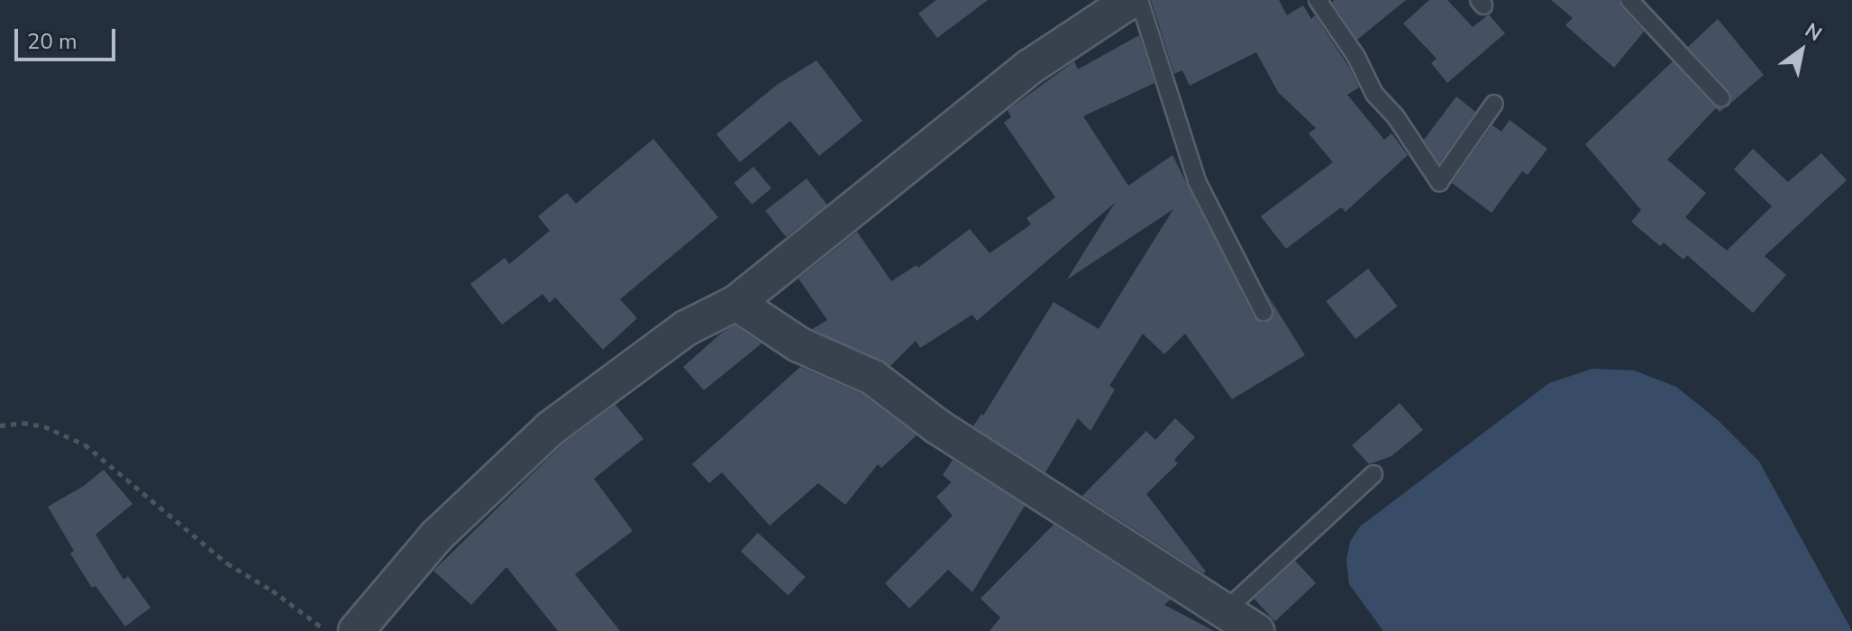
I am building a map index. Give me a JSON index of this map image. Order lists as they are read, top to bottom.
{
  "scale_bar": "20 m",
  "north": "top right"
}
